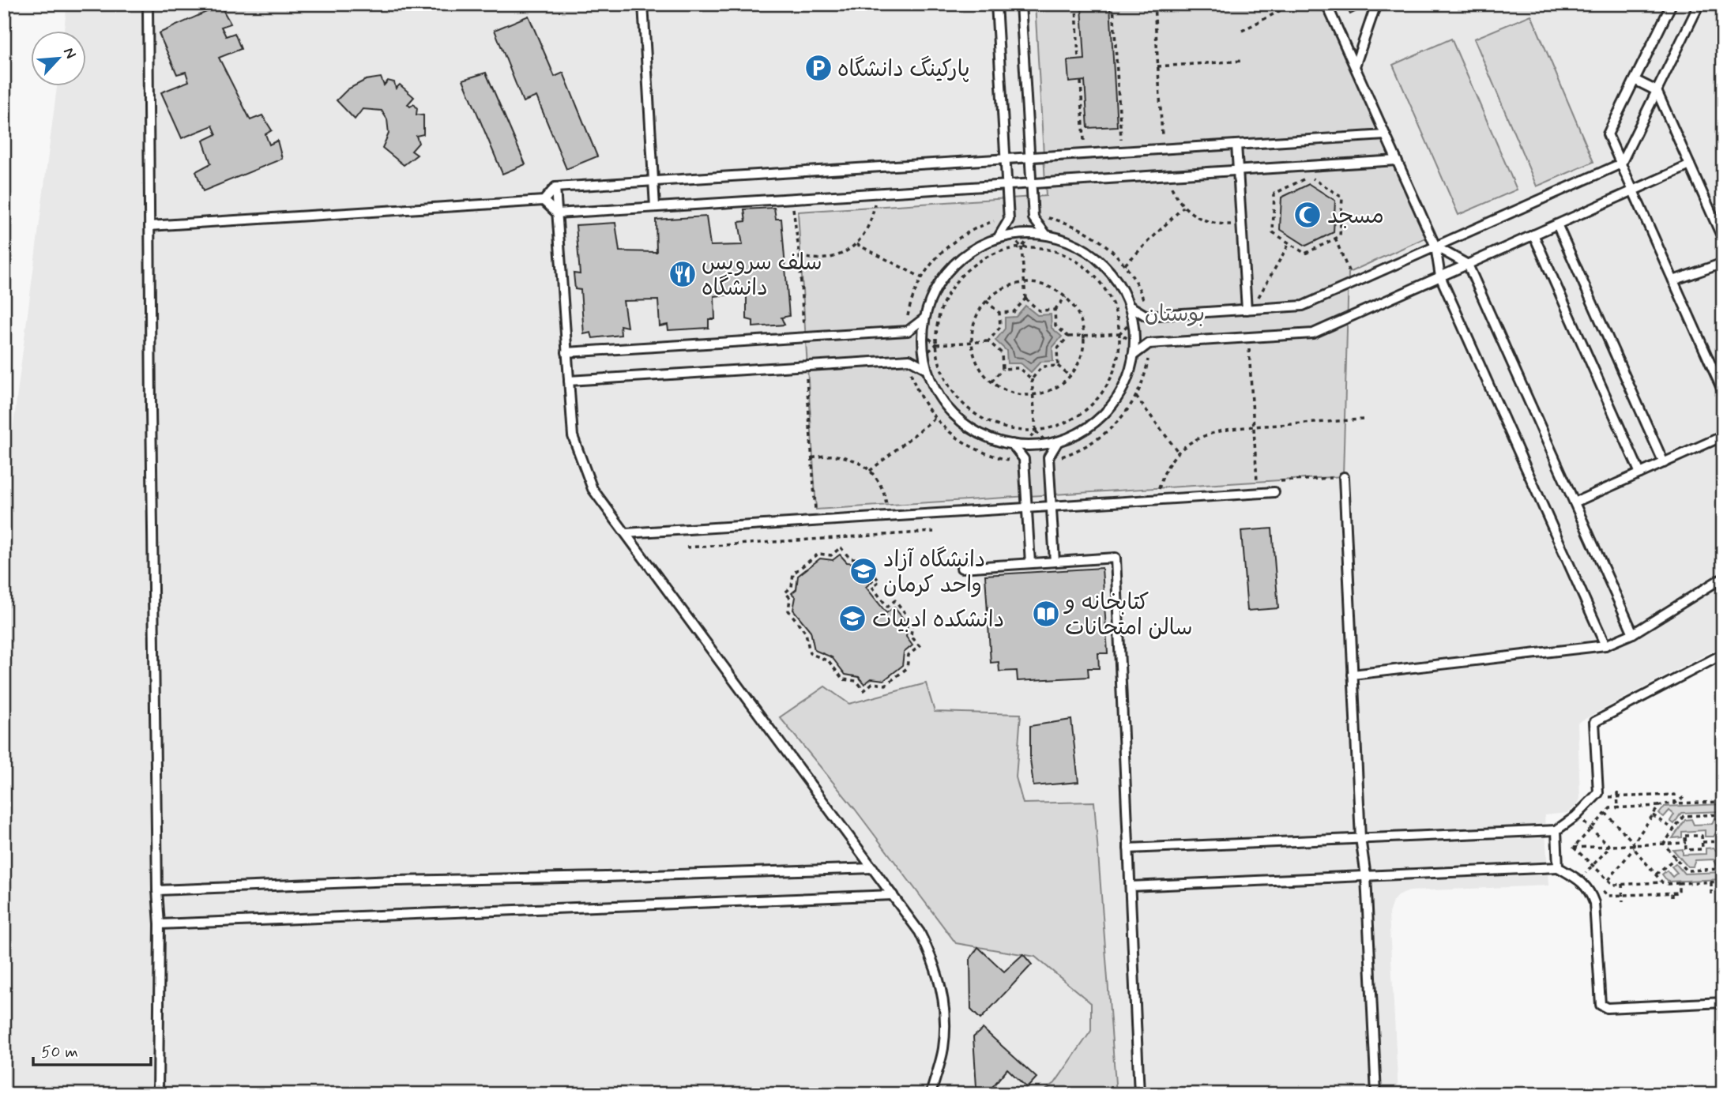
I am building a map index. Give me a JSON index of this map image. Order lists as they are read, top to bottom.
{
  "parks": ["بوستان"],
  "places": {
    "parking": ["پارکینگ دانشگاه"],
    "mosque": ["مسجد"],
    "restaurant": ["سلف سرویس دانشگاه"],
    "school or university": ["دانشگاه آزاد واحد کرمان", "دانشکده ادبیات"],
    "library": ["کتابخانه و سالن امتحانات"]
  },
  "scale_bar": "50 m",
  "north": "top right"
}
